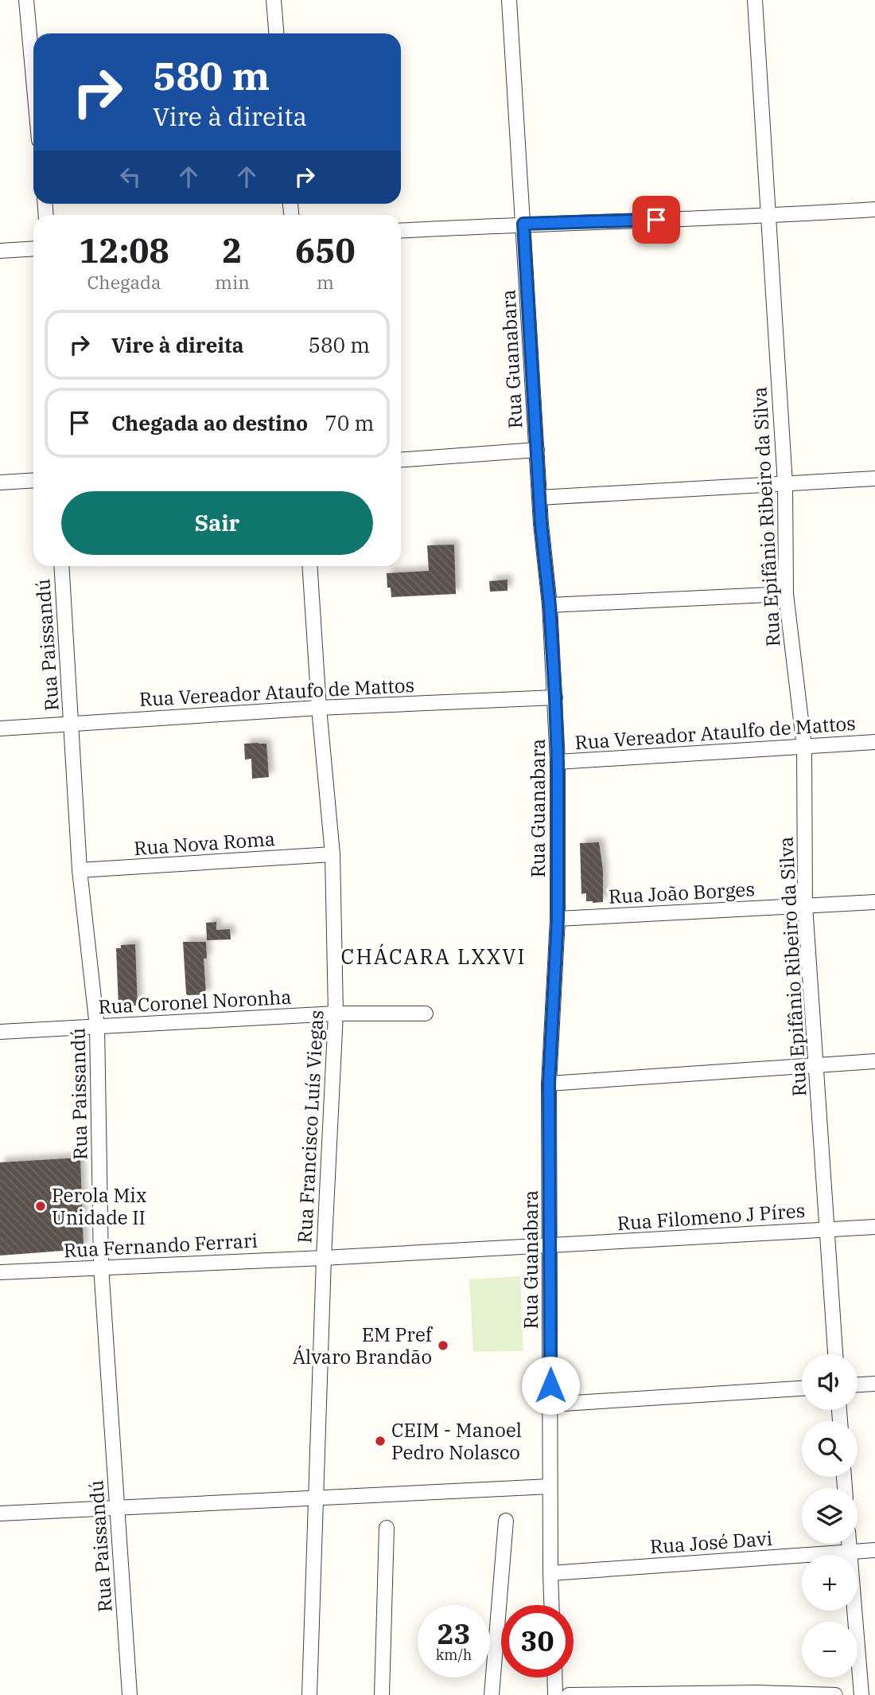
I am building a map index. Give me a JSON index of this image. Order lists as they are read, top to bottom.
{
  "streets": {
    "street": [
      "Rua Guanabara",
      "Rua Epifânio Ribeiro da Silva",
      "Rua Paissandú",
      "Rua Vereador Ataufo de Mattos",
      "Rua Vereador Ataulfo de Mattos",
      "Rua Nova Roma",
      "Rua João Borges",
      "Rua Coronel Noronha",
      "Rua Francisco Luís Viegas",
      "Rua Filomeno J Píres",
      "Rua Fernando Ferrari",
      "Rua José Davi"
    ]
  },
  "crossings": [
    ["Rua Guanabara", "Rua Vereador Ataufo de Mattos"],
    ["Rua Guanabara", "Rua Vereador Ataulfo de Mattos"],
    ["Rua Guanabara", "Rua João Borges"],
    ["Rua Guanabara", "Rua Filomeno J Píres"],
    ["Rua Guanabara", "Rua José Davi"],
    ["Rua Epifânio Ribeiro da Silva", "Rua Vereador Ataulfo de Mattos"],
    ["Rua Epifânio Ribeiro da Silva", "Rua João Borges"],
    ["Rua Epifânio Ribeiro da Silva", "Rua Filomeno J Píres"],
    ["Rua Paissandú", "Rua Vereador Ataufo de Mattos"],
    ["Rua Paissandú", "Rua Nova Roma"],
    ["Rua Paissandú", "Rua Coronel Noronha"],
    ["Rua Paissandú", "Rua Fernando Ferrari"],
    ["Rua Vereador Ataufo de Mattos", "Rua Francisco Luís Viegas"],
    ["Rua Nova Roma", "Rua Francisco Luís Viegas"],
    ["Rua Coronel Noronha", "Rua Francisco Luís Viegas"],
    ["Rua Francisco Luís Viegas", "Rua Filomeno J Píres"],
    ["Rua Francisco Luís Viegas", "Rua Fernando Ferrari"],
    ["Rua Filomeno J Píres", "Rua Fernando Ferrari"]
  ],
  "districts": ["CHÁCARA LXXVI"],
  "places": ["Perola Mix Unidade II", "EM Pref Álvaro Brandão", "CEIM - Manoel Pedro Nolasco"],
  "page": {
    "turn": ["580 m", "Vire à direita"],
    "eta": [
      "12:08",
      "Chegada",
      "2",
      "min",
      "650",
      "m"
    ],
    "list": [
      {
        "name": "Vire à direita",
        "value": "580 m"
      },
      {
        "name": "Chegada ao destino",
        "value": "70 m"
      }
    ],
    "buttons": "Sair",
    "map_buttons": ["+", "−"],
    "speed": "23 km/h",
    "limit": "30"
  }
}
